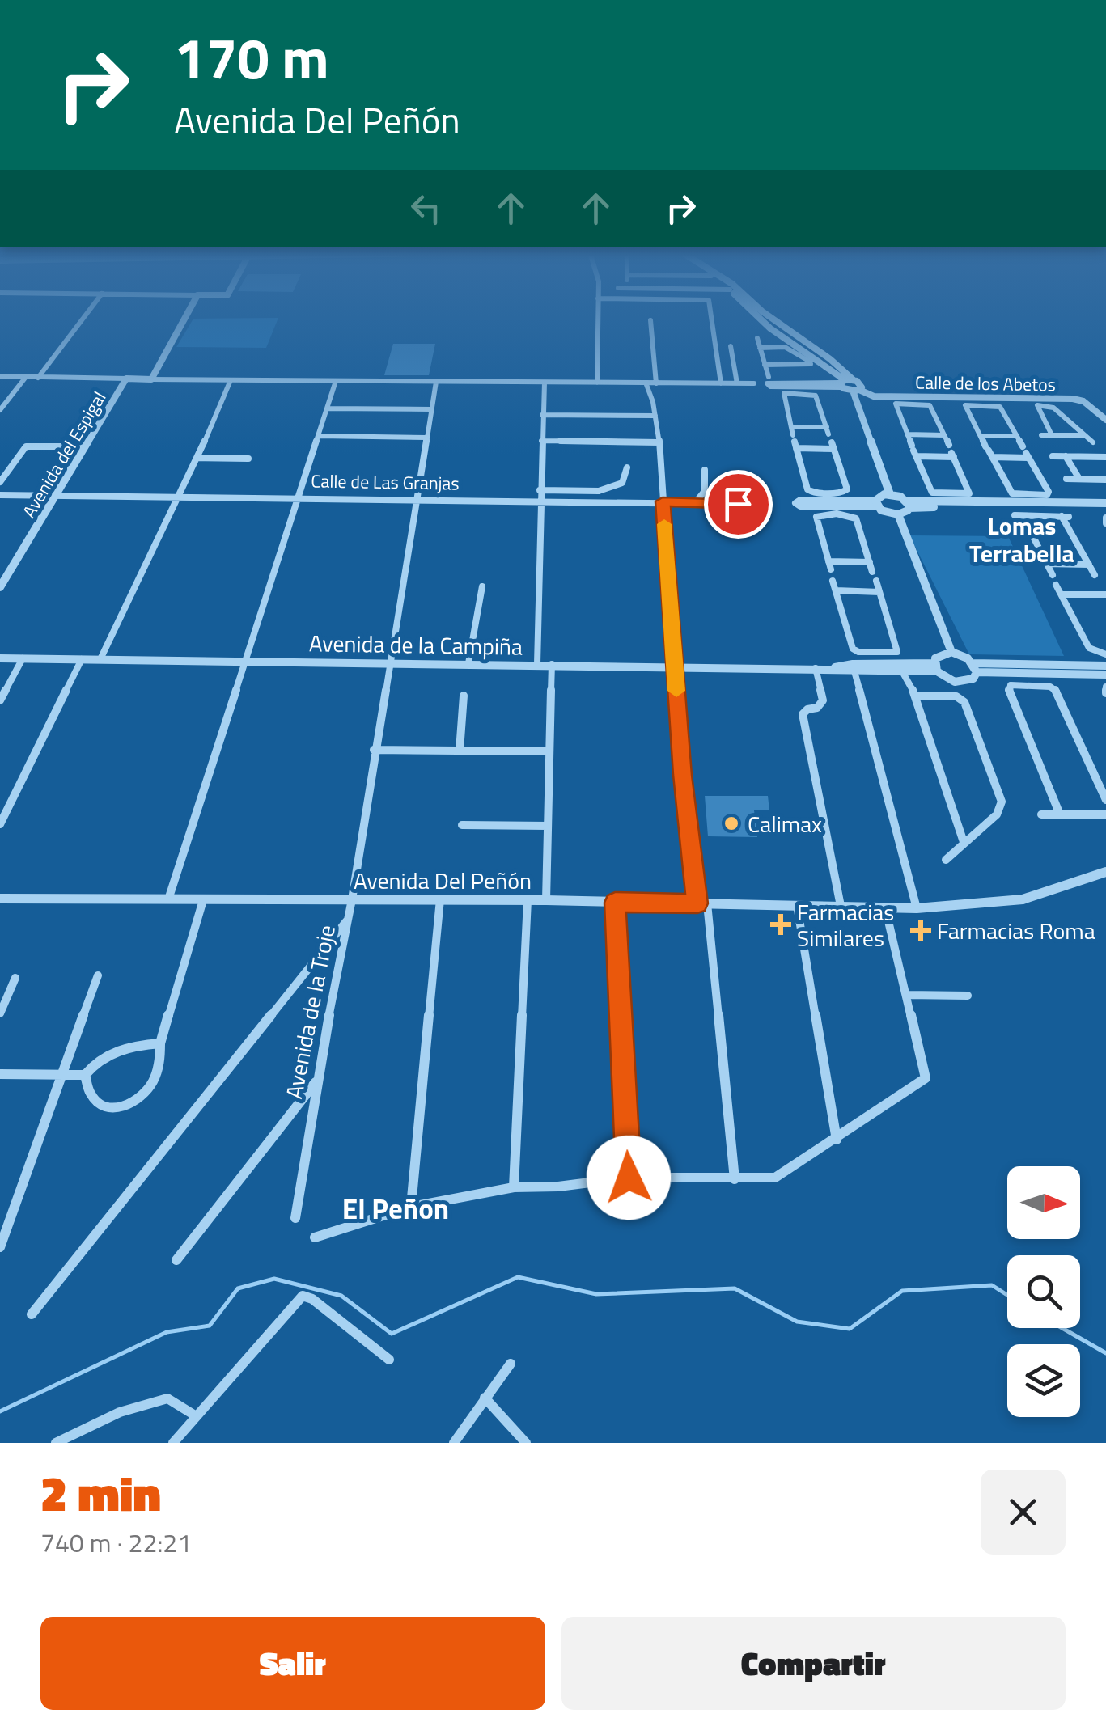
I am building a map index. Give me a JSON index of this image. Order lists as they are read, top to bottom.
{
  "streets": {
    "street": [
      "Calle de los Abetos",
      "Avenida del Espigal",
      "Calle de Las Granjas",
      "Avenida de la Campiña",
      "Avenida Del Peñón",
      "Avenida de la Troje"
    ]
  },
  "crossings": [
    ["Avenida del Espigal", "Calle de Las Granjas"],
    ["Calle de Las Granjas", "Avenida de la Troje"],
    ["Avenida de la Campiña", "Avenida de la Troje"],
    ["Avenida Del Peñón", "Avenida de la Troje"]
  ],
  "districts": ["Lomas Terrabella", "El Peñon"],
  "places": {
    "other": ["Calimax"],
    "health": ["Farmacias Similares", "Farmacias Roma"]
  },
  "north": "right",
  "page": {
    "turn": ["170 m", "Avenida Del Peñón"],
    "heading": ["2 min", "740 m · 22:21"],
    "buttons": ["Salir", "Compartir"]
  }
}
